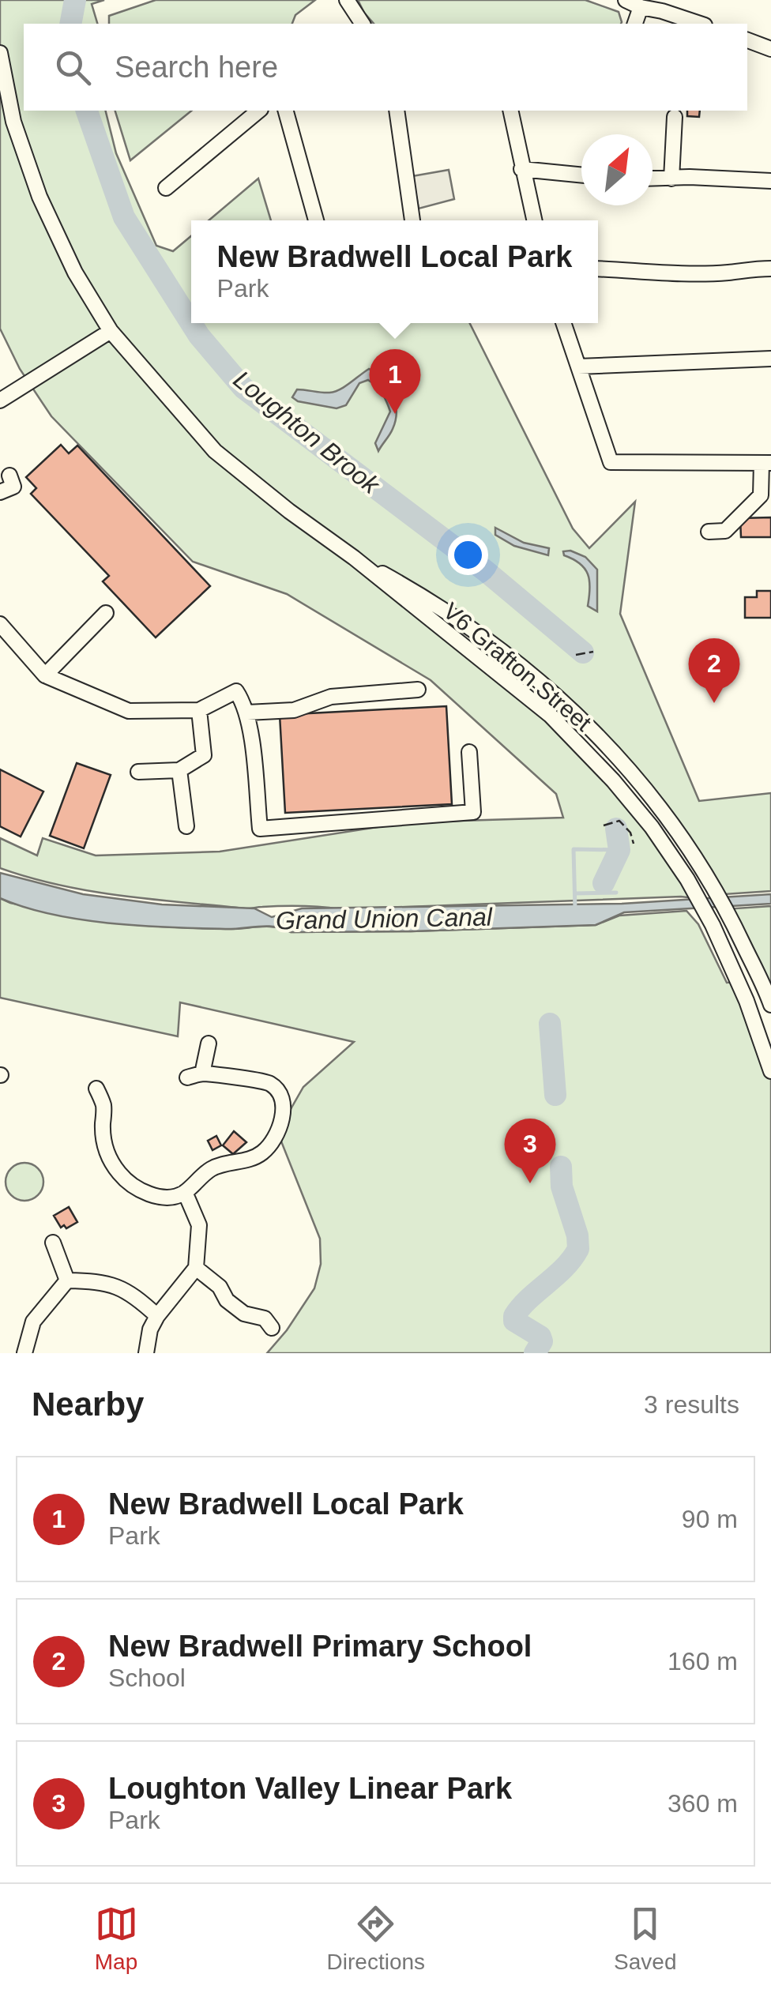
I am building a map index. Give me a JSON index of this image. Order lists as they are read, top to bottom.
{
  "streets": {
    "street": ["V6 Grafton Street"]
  },
  "water": ["Loughton Brook", "Grand Union Canal"],
  "north": "top right",
  "page": {
    "search": "Search here",
    "popup": ["New Bradwell Local Park", "Park"],
    "pins": ["1", "2", "3"],
    "heading": ["Nearby", "3 results"],
    "list": [
      {
        "mark": "1",
        "name": "New Bradwell Local Park",
        "note": "Park",
        "value": "90 m"
      },
      {
        "mark": "2",
        "name": "New Bradwell Primary School",
        "note": "School",
        "value": "160 m"
      },
      {
        "mark": "3",
        "name": "Loughton Valley Linear Park",
        "note": "Park",
        "value": "360 m"
      }
    ],
    "nav": ["Map", "Directions", "Saved"]
  }
}
